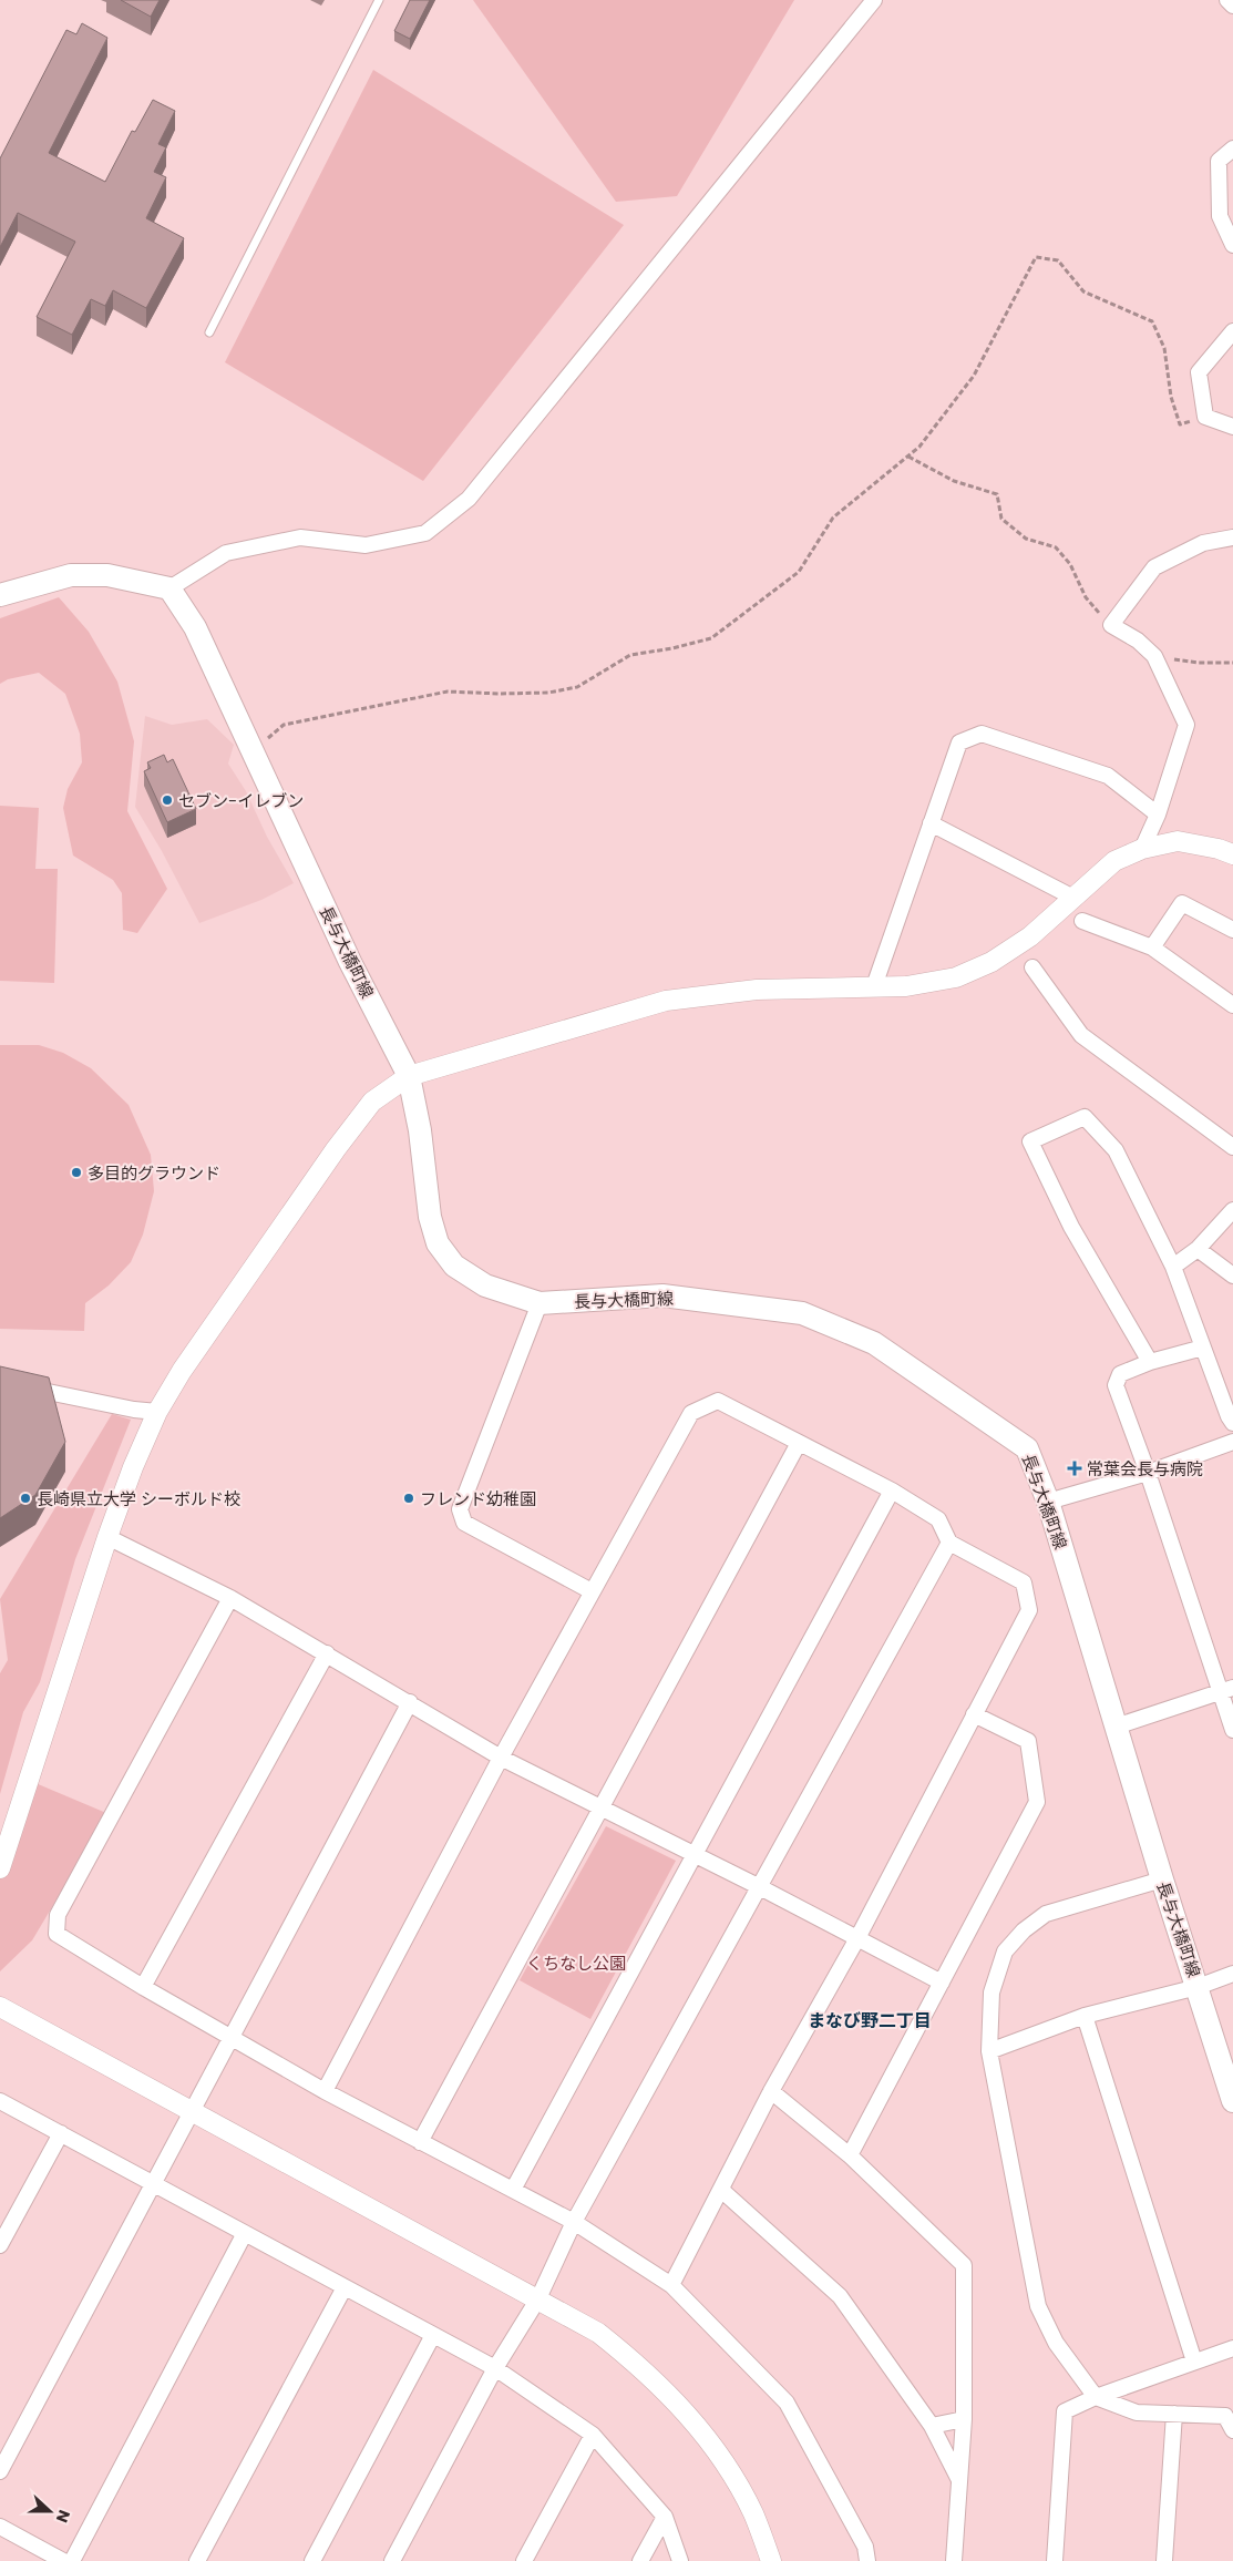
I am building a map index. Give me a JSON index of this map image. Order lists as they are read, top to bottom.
{
  "streets": {
    "main road": ["長与大橋町線"]
  },
  "districts": ["まなび野二丁目"],
  "parks": ["くちなし公園"],
  "places": {
    "other": [
      "セブン-イレブン",
      "多目的グラウンド",
      "長崎県立大学 シーボルド校",
      "フレンド幼稚園"
    ],
    "health": ["常葉会長与病院"]
  },
  "north": "right"
}
